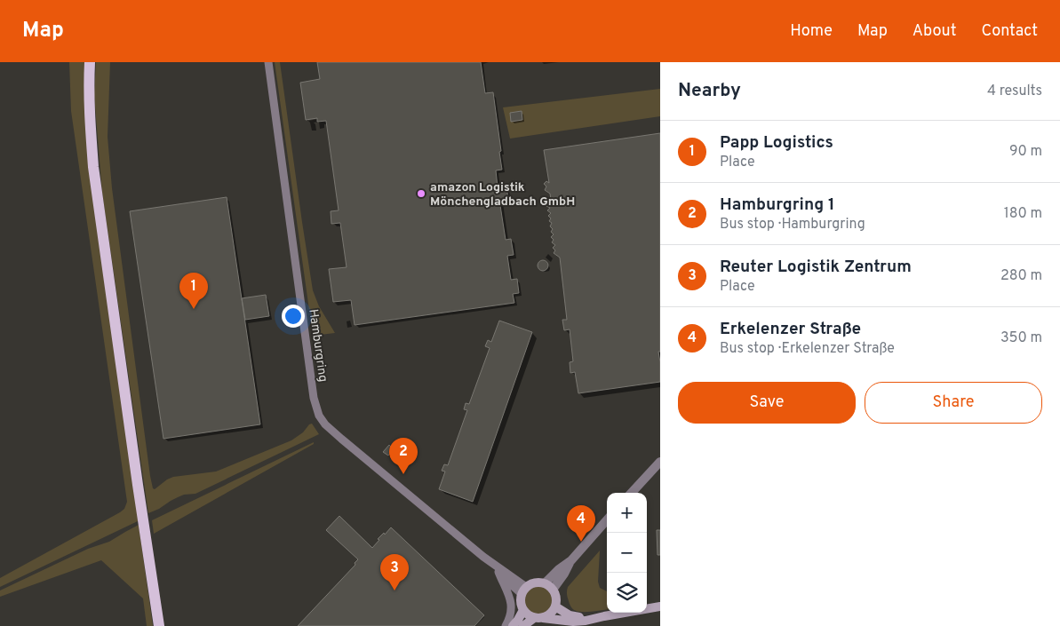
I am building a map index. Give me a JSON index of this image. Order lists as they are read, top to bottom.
{
  "streets": {
    "street": ["Hamburgring"]
  },
  "places": ["amazon Logistik Mönchengladbach GmbH"],
  "page": {
    "header": "Map",
    "nav": [
      "Home",
      "Map",
      "About",
      "Contact"
    ],
    "heading": ["Nearby", "4 results"],
    "list": [
      {
        "mark": "1",
        "name": "Papp Logistics",
        "note": "Place",
        "value": "90 m"
      },
      {
        "mark": "2",
        "name": "Hamburgring 1",
        "note": "Bus stop · Hamburgring",
        "value": "180 m"
      },
      {
        "mark": "3",
        "name": "Reuter Logistik Zentrum",
        "note": "Place",
        "value": "280 m"
      },
      {
        "mark": "4",
        "name": "Erkelenzer Straße",
        "note": "Bus stop · Erkelenzer Straße",
        "value": "350 m"
      }
    ],
    "pins": [
      "1",
      "2",
      "4",
      "3"
    ],
    "buttons": ["Save", "Share"],
    "map_buttons": ["+", "−"]
  }
}
